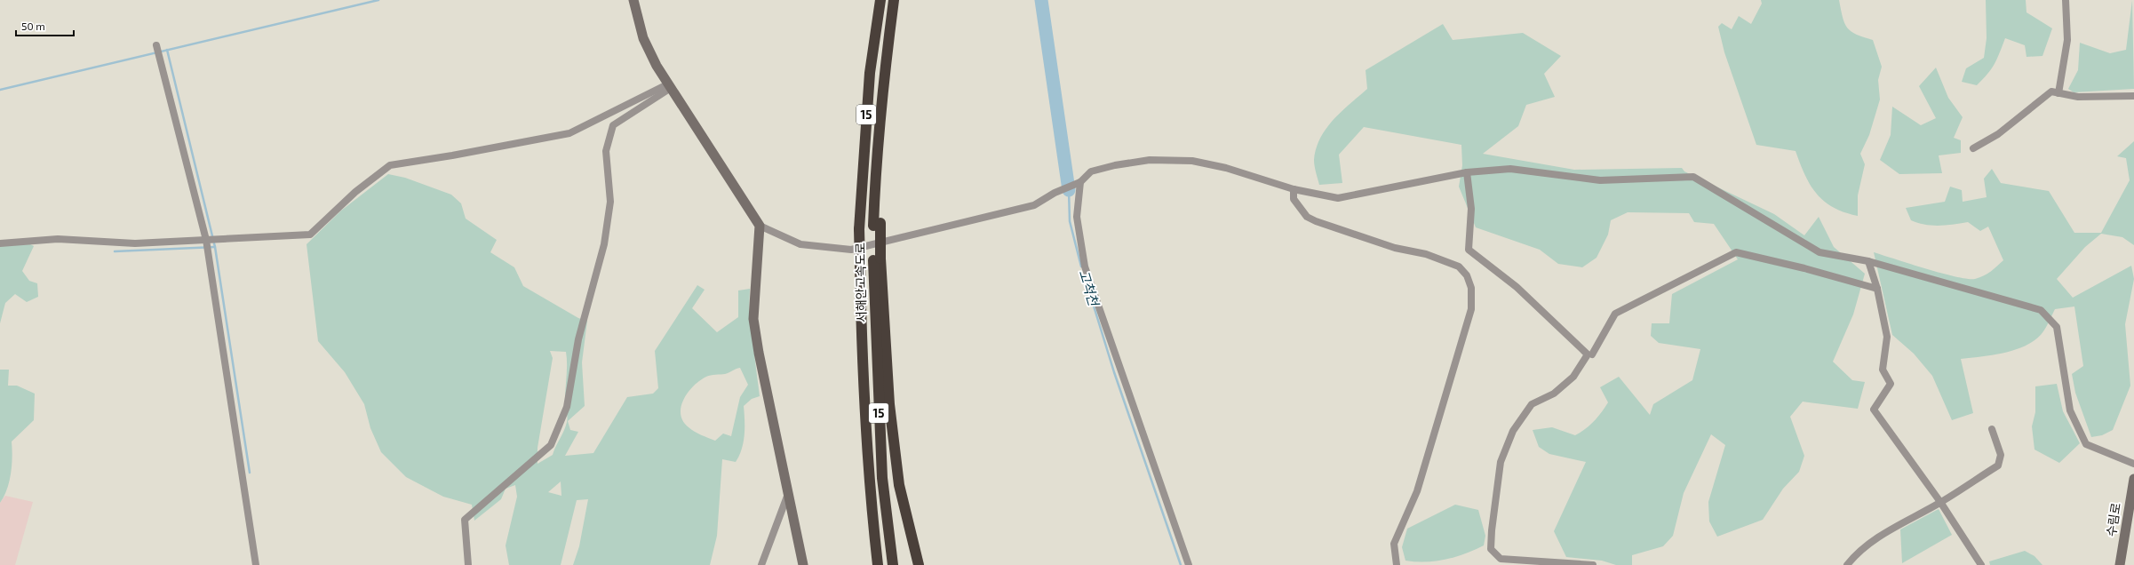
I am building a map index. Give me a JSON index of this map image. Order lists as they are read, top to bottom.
{
  "streets": {
    "highway": ["15", "서해안고속도로"],
    "street": ["수림로"]
  },
  "crossings": [
    ["15", "서해안고속도로"]
  ],
  "water": ["고척천"],
  "scale_bar": "50 m"
}
